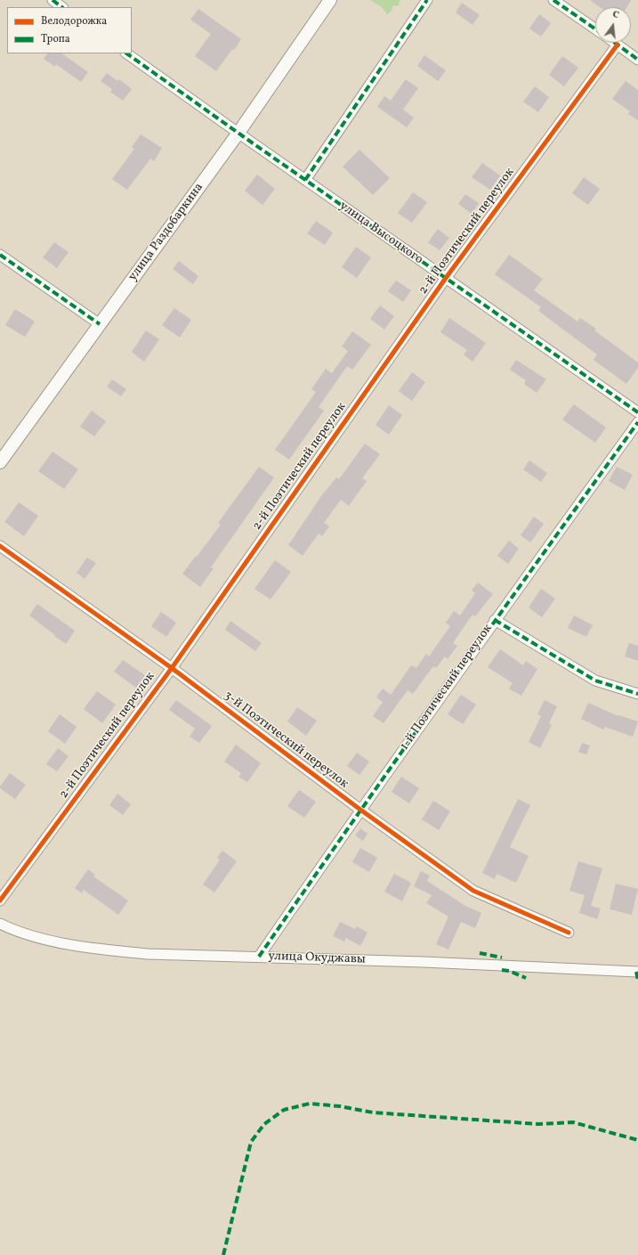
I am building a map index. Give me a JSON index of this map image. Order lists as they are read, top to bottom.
{
  "streets": {
    "street": [
      "2-й Поэтический переулок",
      "улица Раздобаркина",
      "улица Высоцкого",
      "1-й Поэтический переулок",
      "3-й Поэтический переулок",
      "улица Окуджавы"
    ]
  },
  "crossings": [
    ["2-й Поэтический переулок", "улица Высоцкого"],
    ["2-й Поэтический переулок", "3-й Поэтический переулок"],
    ["улица Раздобаркина", "улица Высоцкого"],
    ["1-й Поэтический переулок", "3-й Поэтический переулок"],
    ["1-й Поэтический переулок", "улица Окуджавы"]
  ],
  "legend": ["Велодорожка", "Тропа"],
  "north": "top"
}
